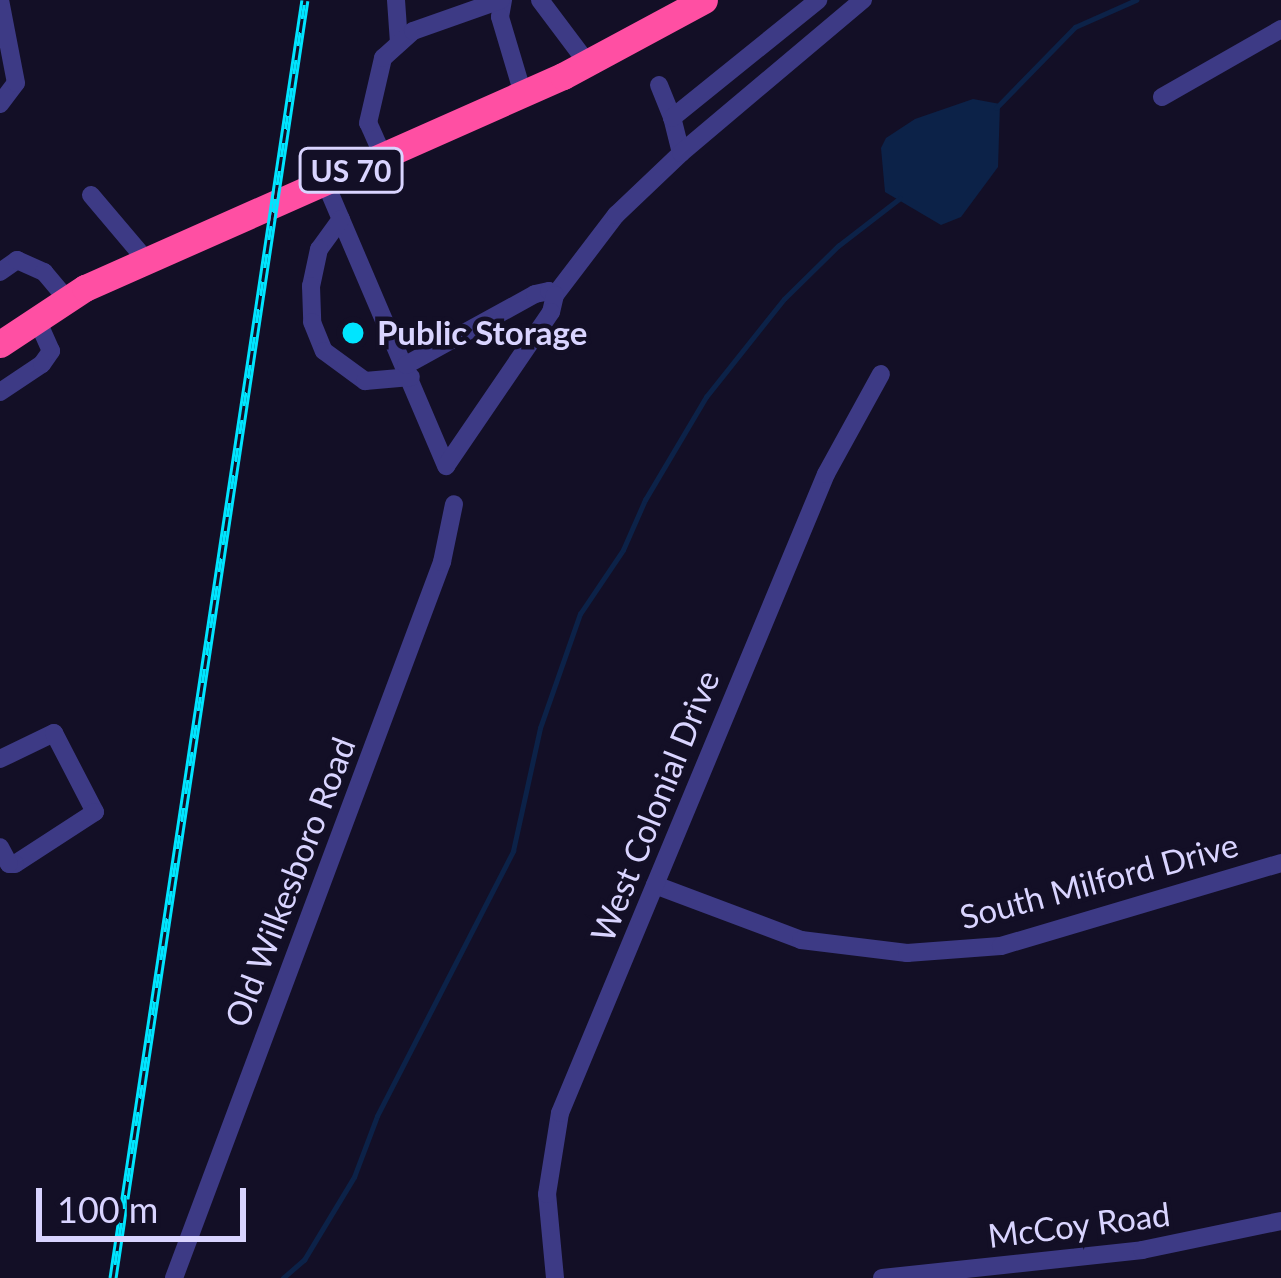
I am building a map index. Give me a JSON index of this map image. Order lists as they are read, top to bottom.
{
  "streets": {
    "highway": ["US 70"],
    "street": [
      "West Colonial Drive",
      "South Milford Drive",
      "Old Wilkesboro Road",
      "McCoy Road"
    ]
  },
  "crossings": [
    ["West Colonial Drive", "South Milford Drive"]
  ],
  "places": ["Public Storage"],
  "scale_bar": "100 m"
}
